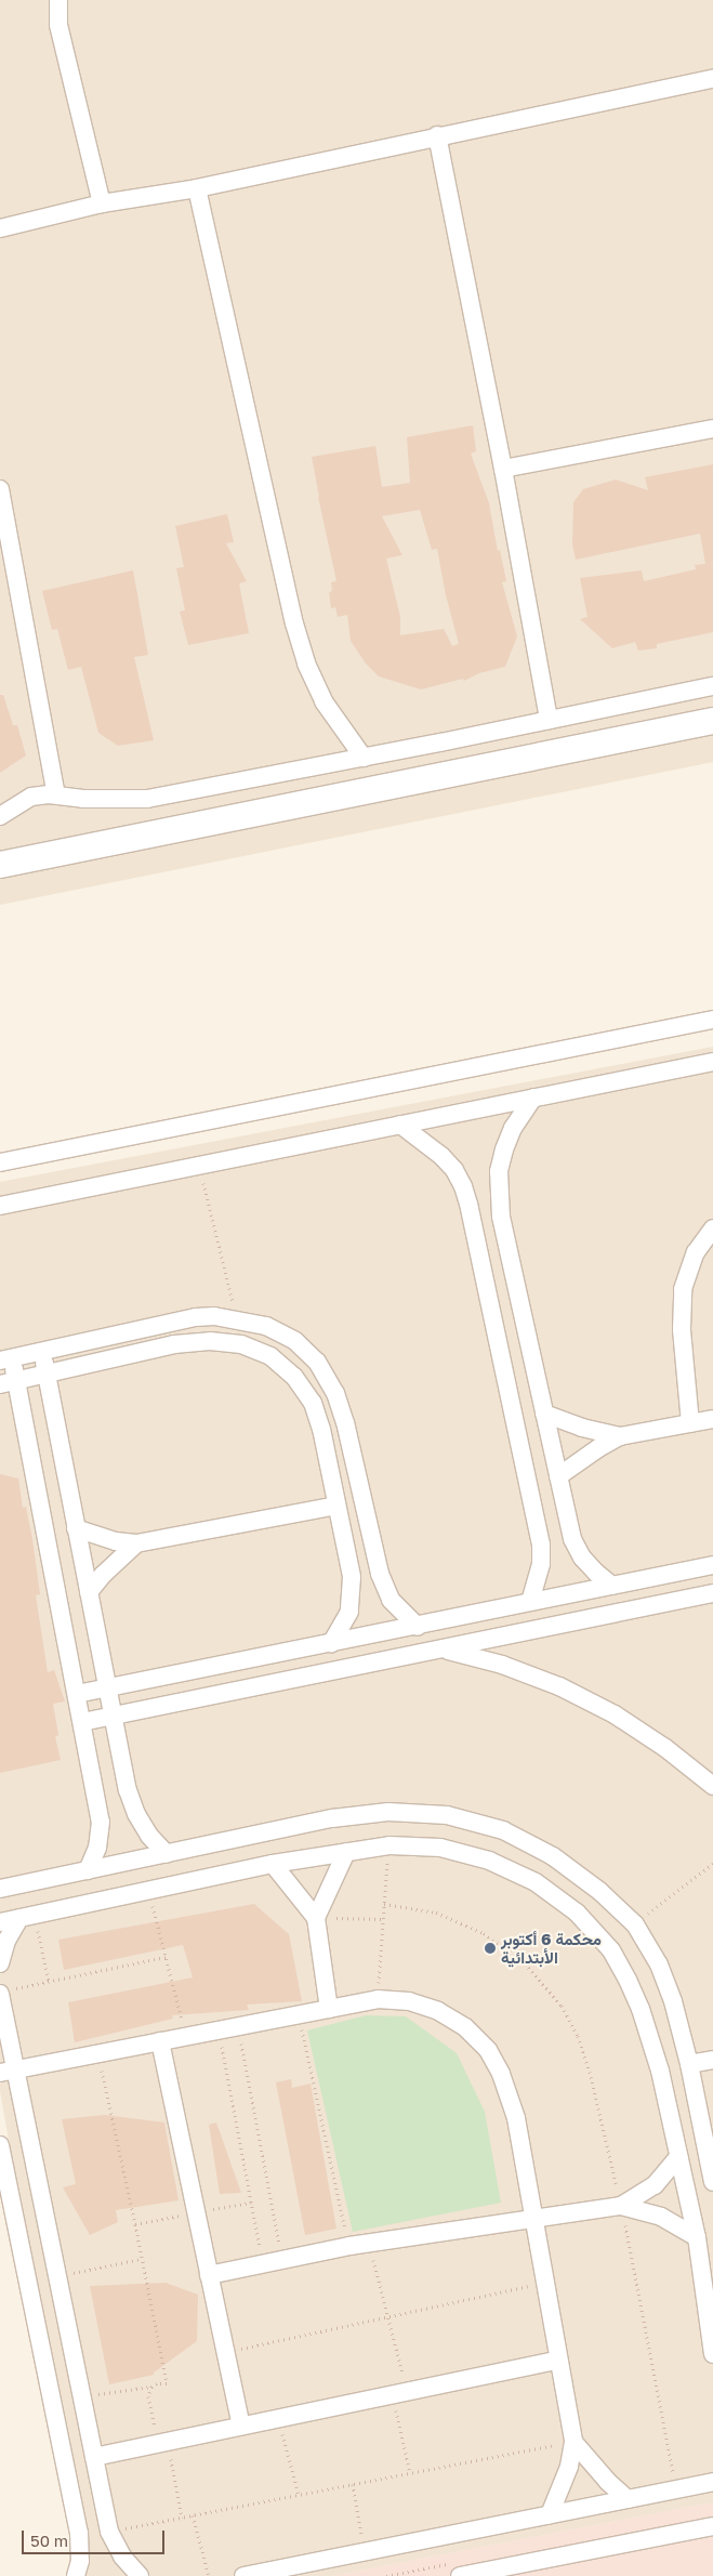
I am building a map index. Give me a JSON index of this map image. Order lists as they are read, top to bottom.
{
  "places": ["محكمة 6 أكتوبر الأبتدائية"],
  "scale_bar": "50 m"
}
